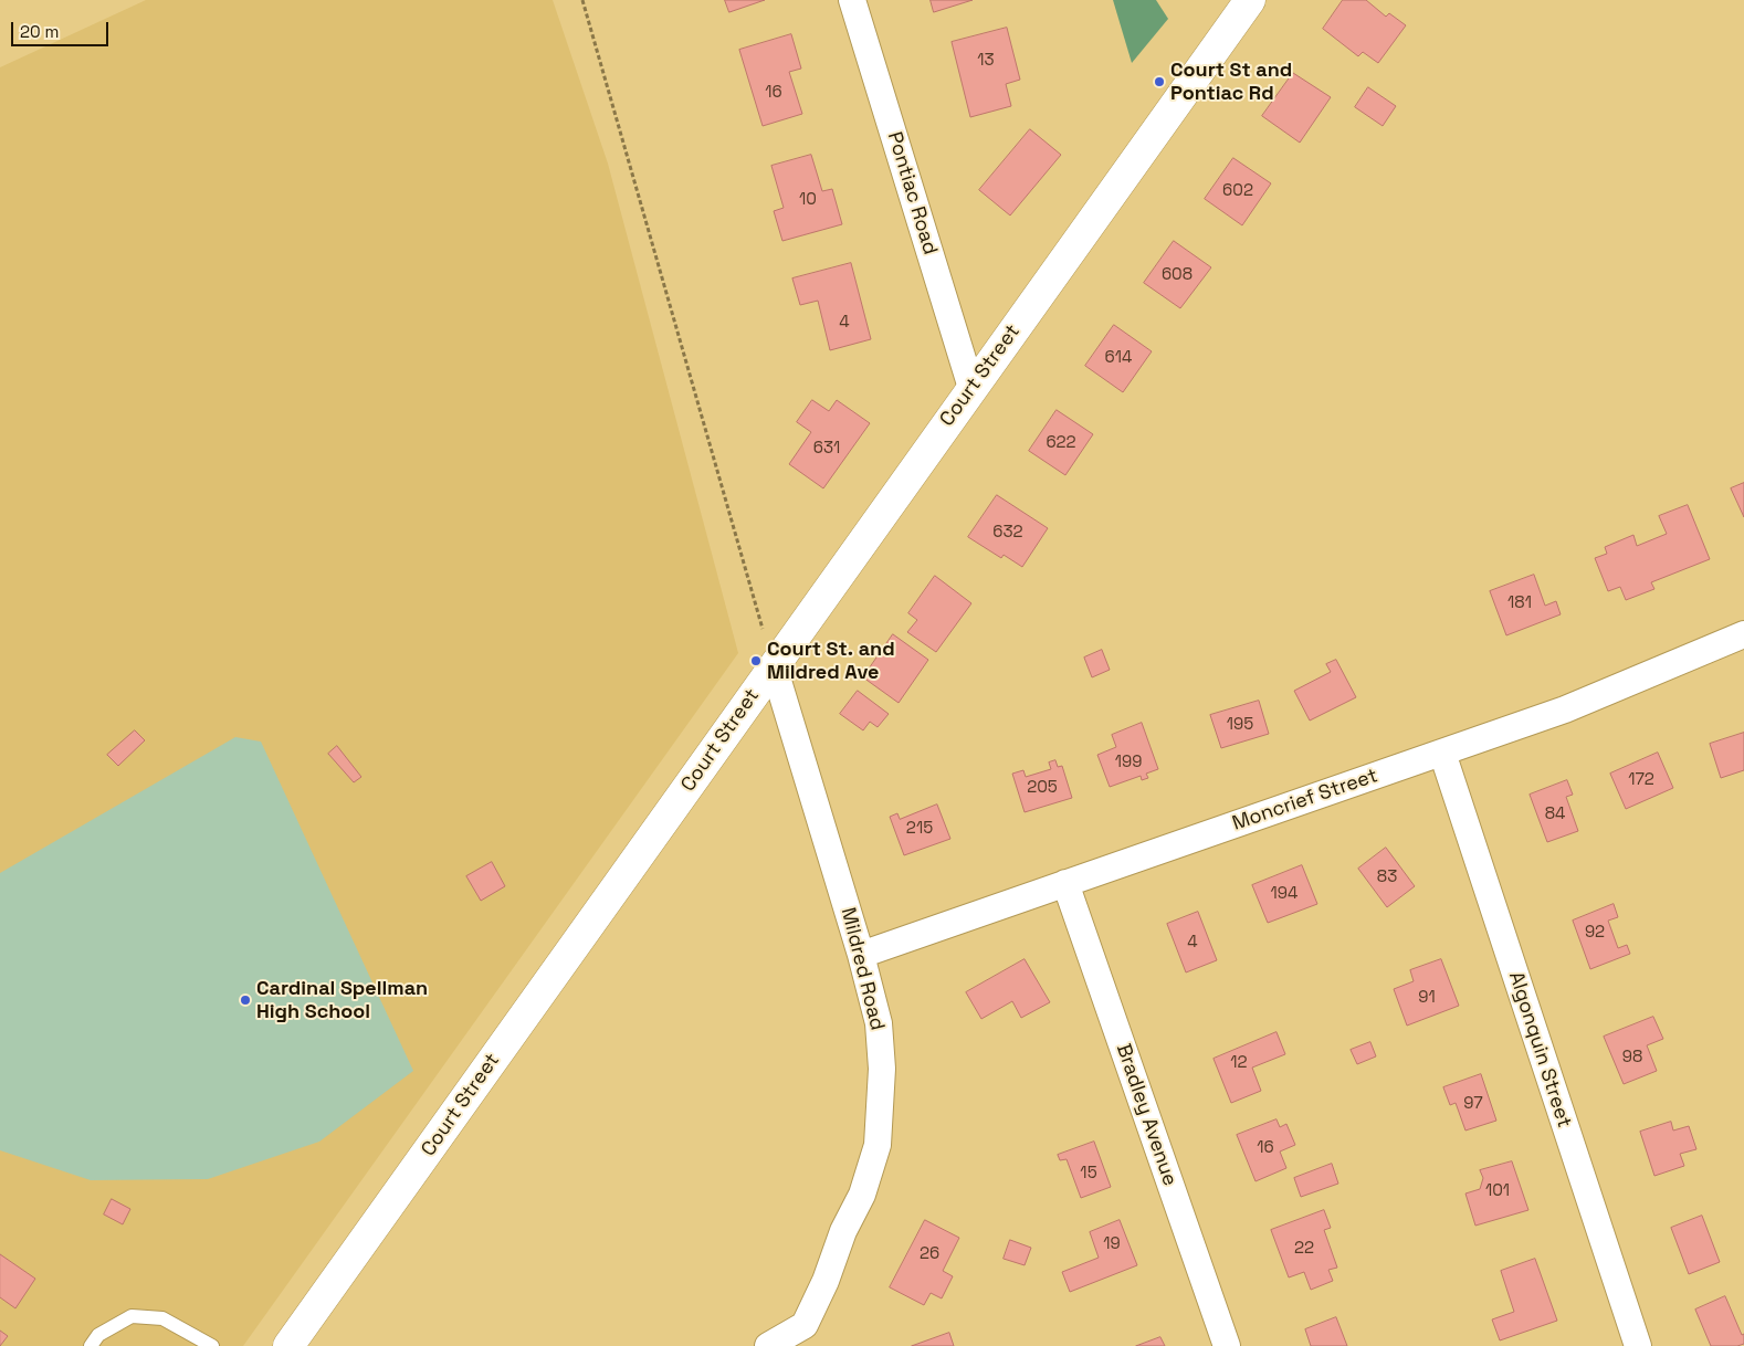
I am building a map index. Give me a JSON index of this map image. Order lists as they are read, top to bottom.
{
  "streets": {
    "street": [
      "Pontiac Road",
      "Court Street",
      "Moncrief Street",
      "Mildred Road",
      "Algonquin Street",
      "Bradley Avenue"
    ]
  },
  "crossings": [
    ["Pontiac Road", "Court Street"],
    ["Court Street", "Mildred Road"],
    ["Moncrief Street", "Mildred Road"],
    ["Moncrief Street", "Algonquin Street"],
    ["Moncrief Street", "Bradley Avenue"]
  ],
  "places": ["Court St and Pontiac Rd", "Court St. and Mildred Ave", "Cardinal Spellman High School"],
  "house_numbers": [
    "13",
    "16",
    "602",
    "10",
    "608",
    "4",
    "614",
    "622",
    "631",
    "632",
    "181",
    "195",
    "199",
    "172",
    "205",
    "84",
    "215",
    "83",
    "194",
    "92",
    "4",
    "91",
    "98",
    "12",
    "97",
    "16",
    "15",
    "101",
    "19",
    "22",
    "26"
  ],
  "scale_bar": "20 m"
}
